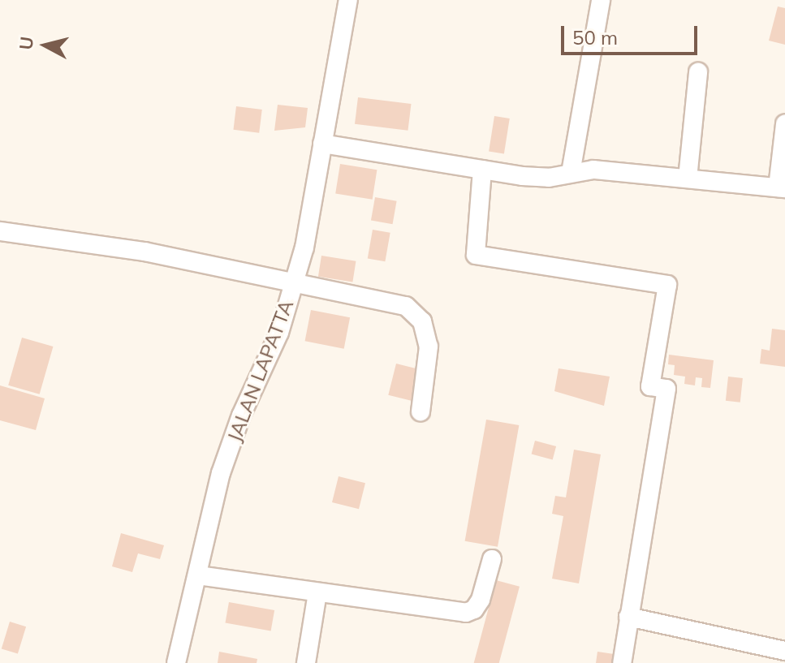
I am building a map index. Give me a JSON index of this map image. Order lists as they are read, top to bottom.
{
  "streets": {
    "street": ["JALAN LAPATTA"]
  },
  "scale_bar": "50 m",
  "north": "left"
}
